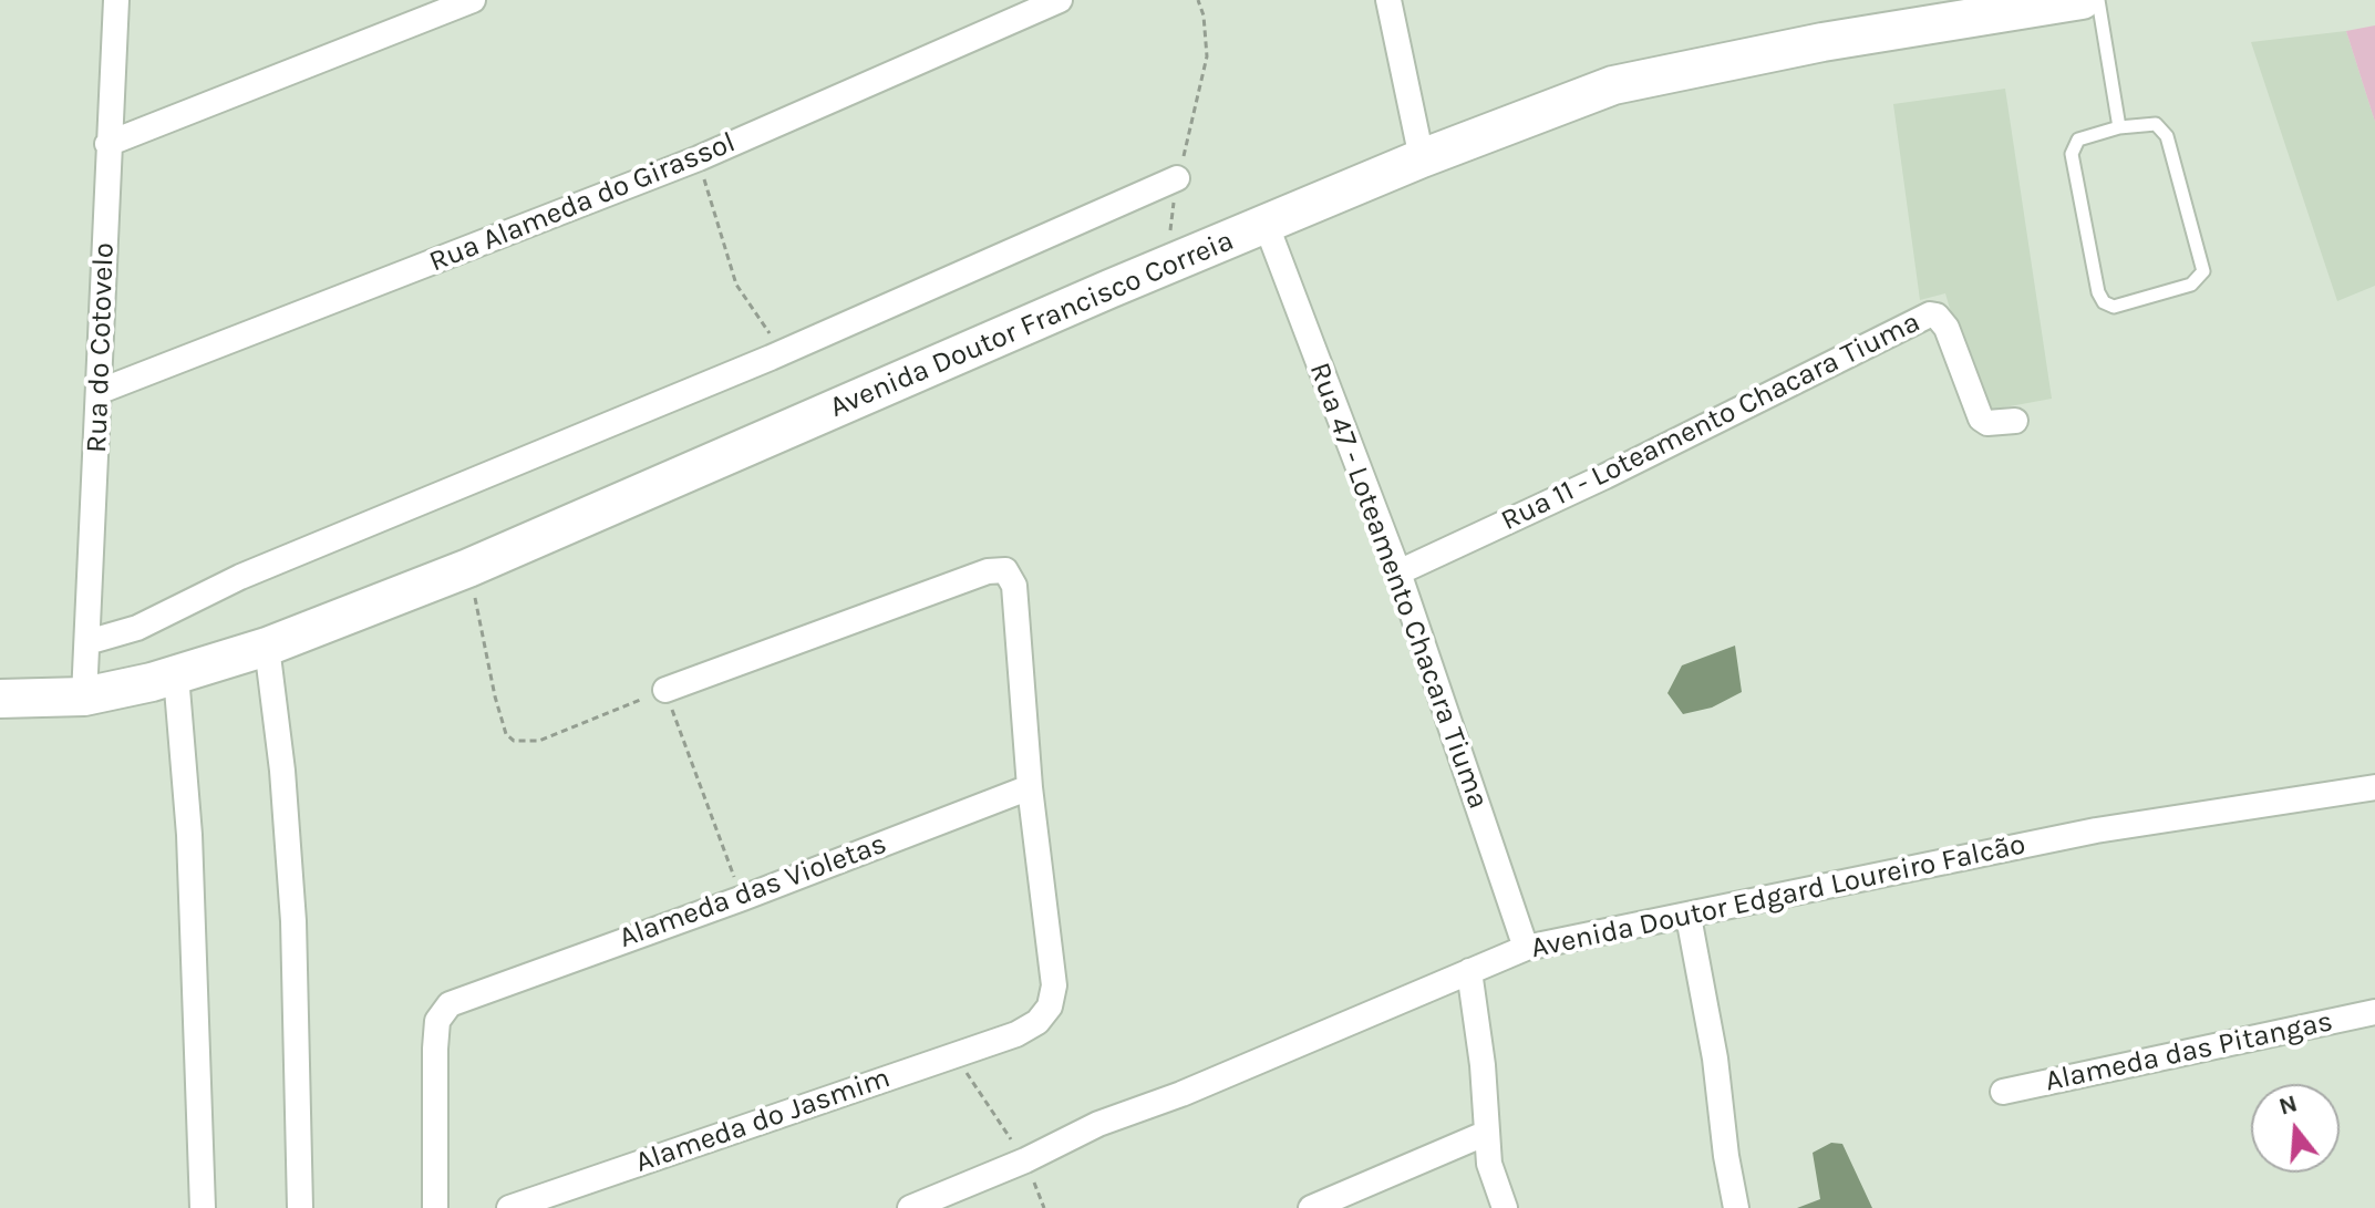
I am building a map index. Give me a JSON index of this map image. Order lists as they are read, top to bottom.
{
  "streets": {
    "main road": ["Avenida Doutor Francisco Correia"],
    "street": [
      "Rua Alameda do Girassol",
      "Rua do Cotovelo",
      "Rua 11 - Loteamento Chacara Tiuma",
      "Rua 47 - Loteamento Chacara Tiuma",
      "Alameda das Violetas",
      "Avenida Doutor Edgard Loureiro Falcão",
      "Alameda das Pitangas",
      "Alameda do Jasmim"
    ]
  },
  "crossings": [
    ["Rua Alameda do Girassol", "Rua do Cotovelo"],
    ["Avenida Doutor Francisco Correia", "Rua do Cotovelo"],
    ["Avenida Doutor Francisco Correia", "Rua 47 - Loteamento Chacara Tiuma"],
    ["Rua 11 - Loteamento Chacara Tiuma", "Rua 47 - Loteamento Chacara Tiuma"],
    ["Rua 47 - Loteamento Chacara Tiuma", "Avenida Doutor Edgard Loureiro Falcão"],
    ["Alameda das Violetas", "Alameda do Jasmim"]
  ],
  "north": "top"
}
